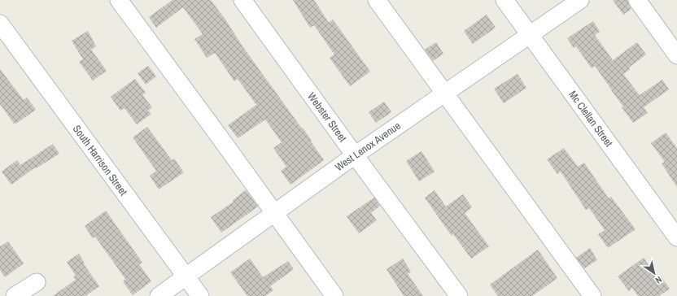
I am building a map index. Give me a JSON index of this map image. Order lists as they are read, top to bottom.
{
  "streets": {
    "street": [
      "Webster Street",
      "Mc Clellan Street",
      "West Lenox Avenue",
      "South Harrison Street"
    ]
  },
  "crossings": [
    ["Webster Street", "West Lenox Avenue"],
    ["Mc Clellan Street", "West Lenox Avenue"],
    ["West Lenox Avenue", "South Harrison Street"]
  ],
  "north": "bottom right"
}
